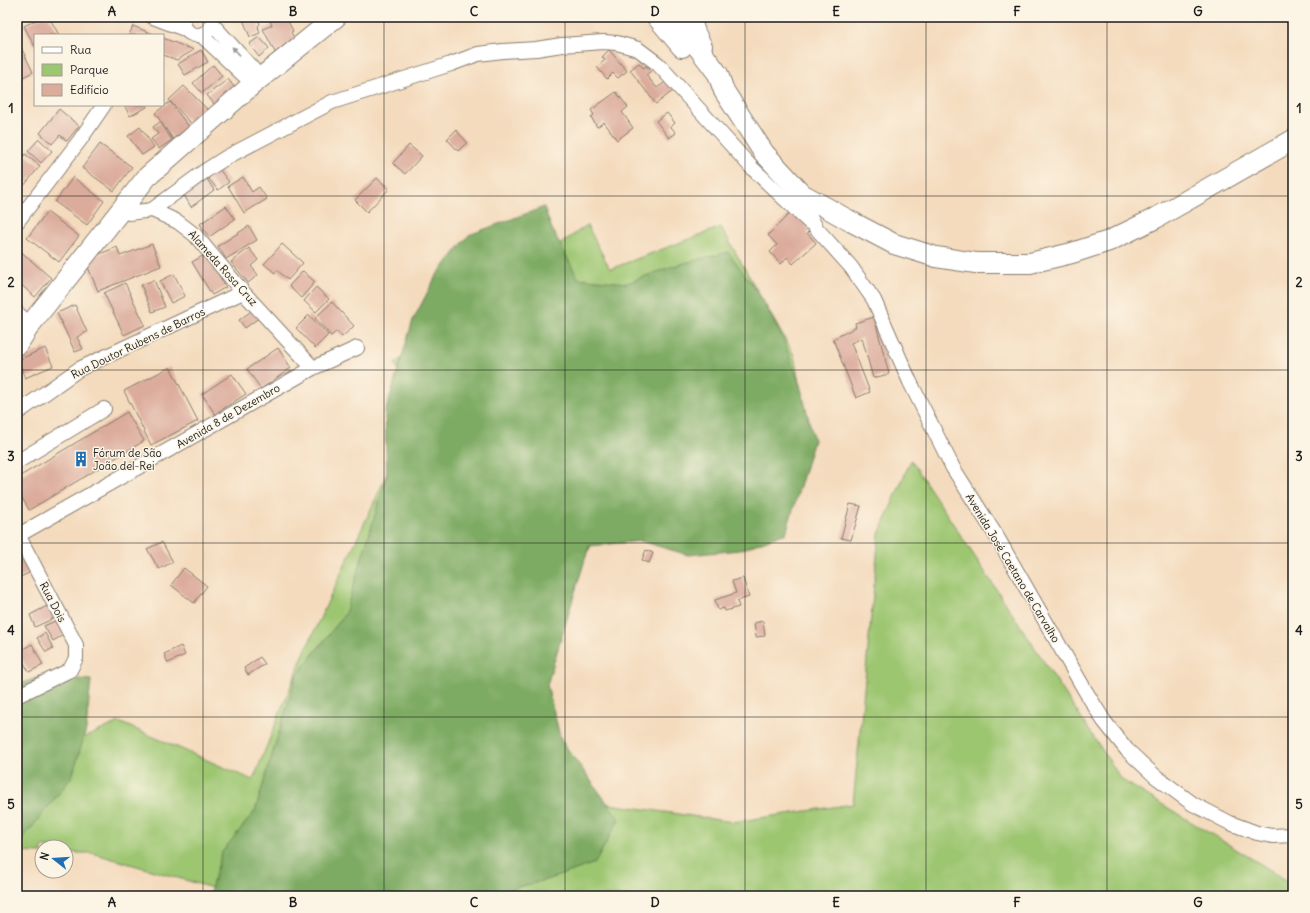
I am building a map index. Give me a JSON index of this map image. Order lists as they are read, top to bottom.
{
  "streets": {
    "street": [
      "Alameda Rosa Cruz",
      "Rua Doutor Rubens de Barros",
      "Avenida 8 de Dezembro",
      "Avenida José Caetano de Carvalho",
      "Rua Dois"
    ]
  },
  "crossings": [
    ["Alameda Rosa Cruz", "Rua Doutor Rubens de Barros"],
    ["Alameda Rosa Cruz", "Avenida 8 de Dezembro"],
    ["Avenida 8 de Dezembro", "Rua Dois"]
  ],
  "places": {
    "building": ["Fórum de São João del-Rei"]
  },
  "legend": ["Rua", "Parque", "Edifício"],
  "north": "left",
  "grid": {
    "columns": [
      "A",
      "B",
      "C",
      "D",
      "E",
      "F",
      "G"
    ],
    "rows": [
      "1",
      "2",
      "3",
      "4",
      "5"
    ]
  }
}
